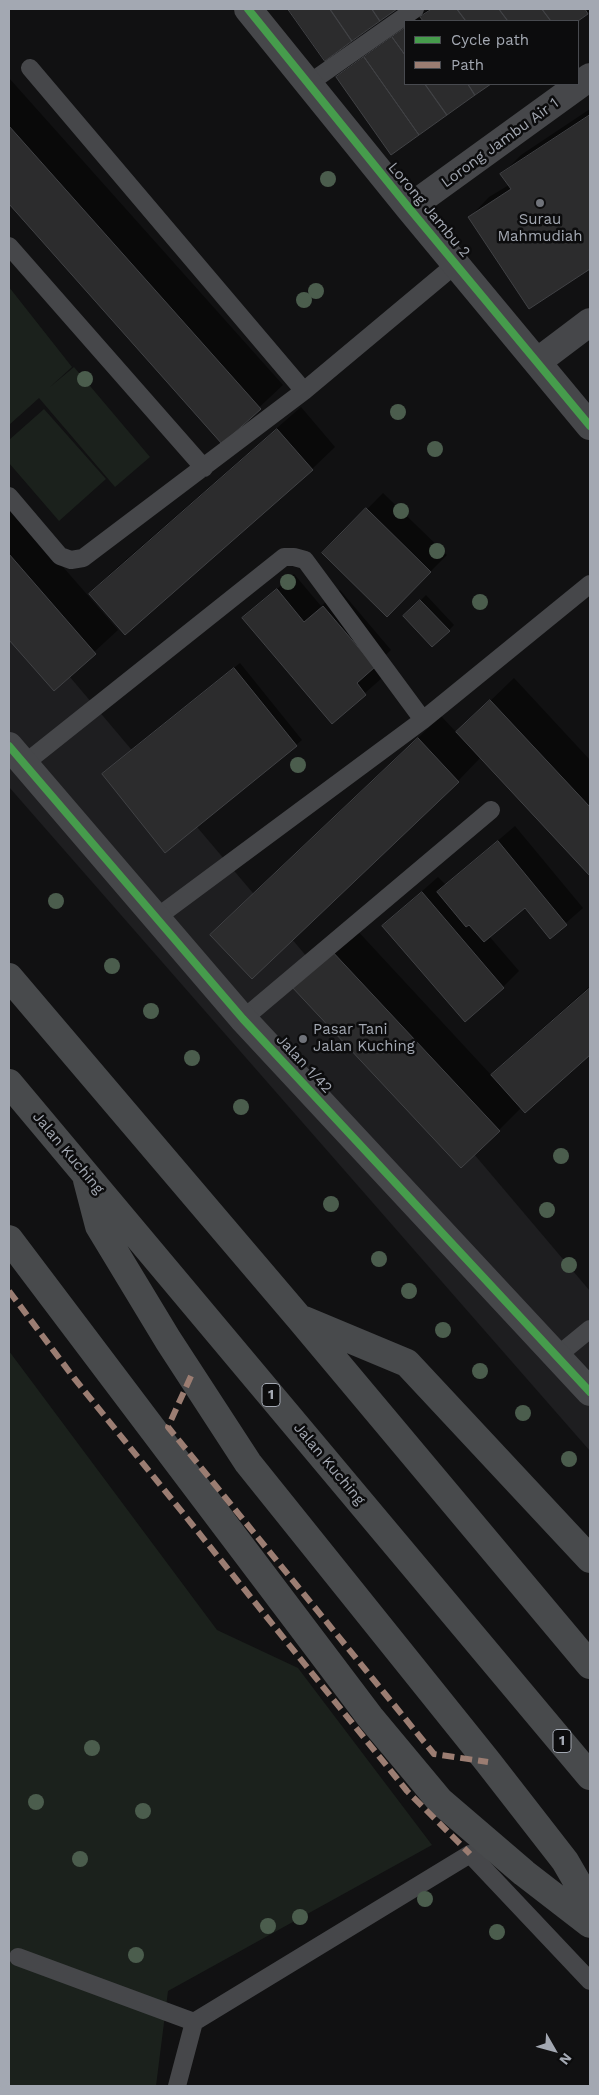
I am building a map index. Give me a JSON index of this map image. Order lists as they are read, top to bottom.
{
  "streets": {
    "highway": ["Jalan Kuching", "1"],
    "street": ["Lorong Jambu Air 1", "Lorong Jambu 2", "Jalan 1/42"]
  },
  "crossings": [
    ["Lorong Jambu Air 1", "Lorong Jambu 2"]
  ],
  "places": ["Surau Mahmudiah", "Pasar Tani Jalan Kuching"],
  "legend": ["Cycle path", "Path"],
  "north": "bottom right"
}
